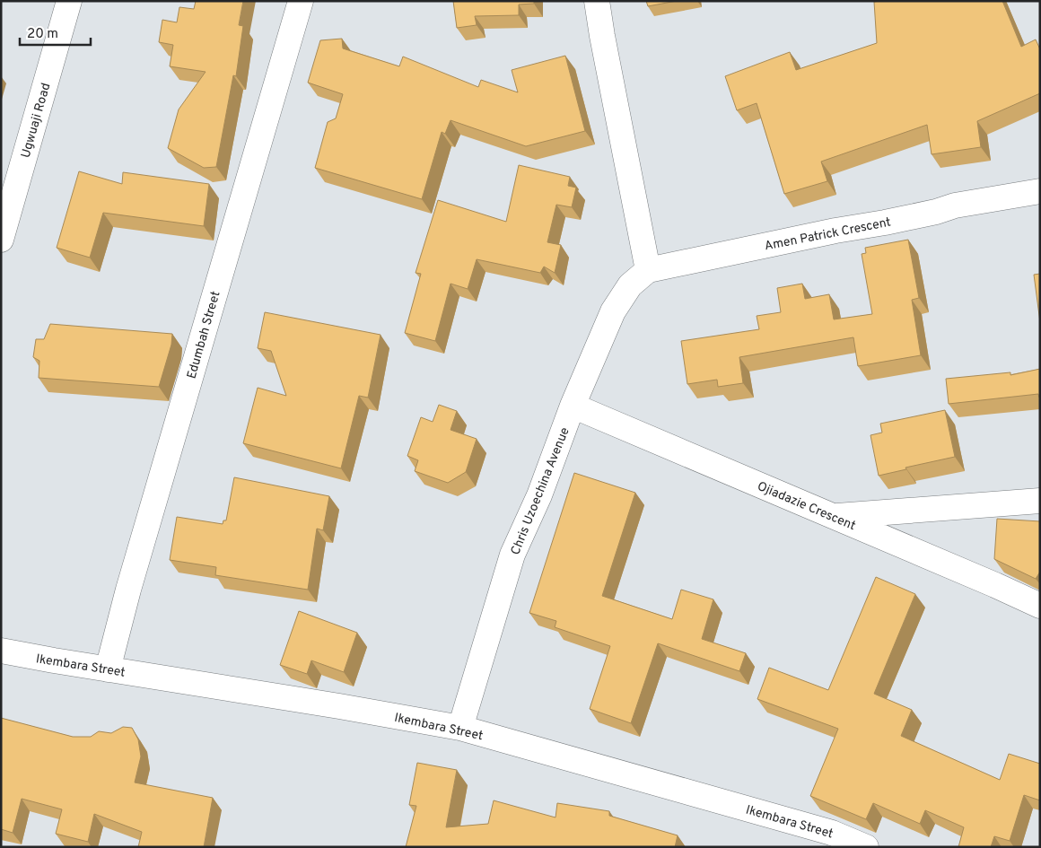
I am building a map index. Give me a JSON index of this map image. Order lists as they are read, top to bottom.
{
  "streets": {
    "street": [
      "Ugwuaji Road",
      "Amen Patrick Crescent",
      "Edumbah Street",
      "Chris Uzoechina Avenue",
      "Ojiadazie Crescent",
      "Ikembara Street"
    ]
  },
  "crossings": [
    ["Amen Patrick Crescent", "Chris Uzoechina Avenue"],
    ["Edumbah Street", "Ikembara Street"],
    ["Chris Uzoechina Avenue", "Ojiadazie Crescent"],
    ["Chris Uzoechina Avenue", "Ikembara Street"]
  ],
  "scale_bar": "20 m"
}
